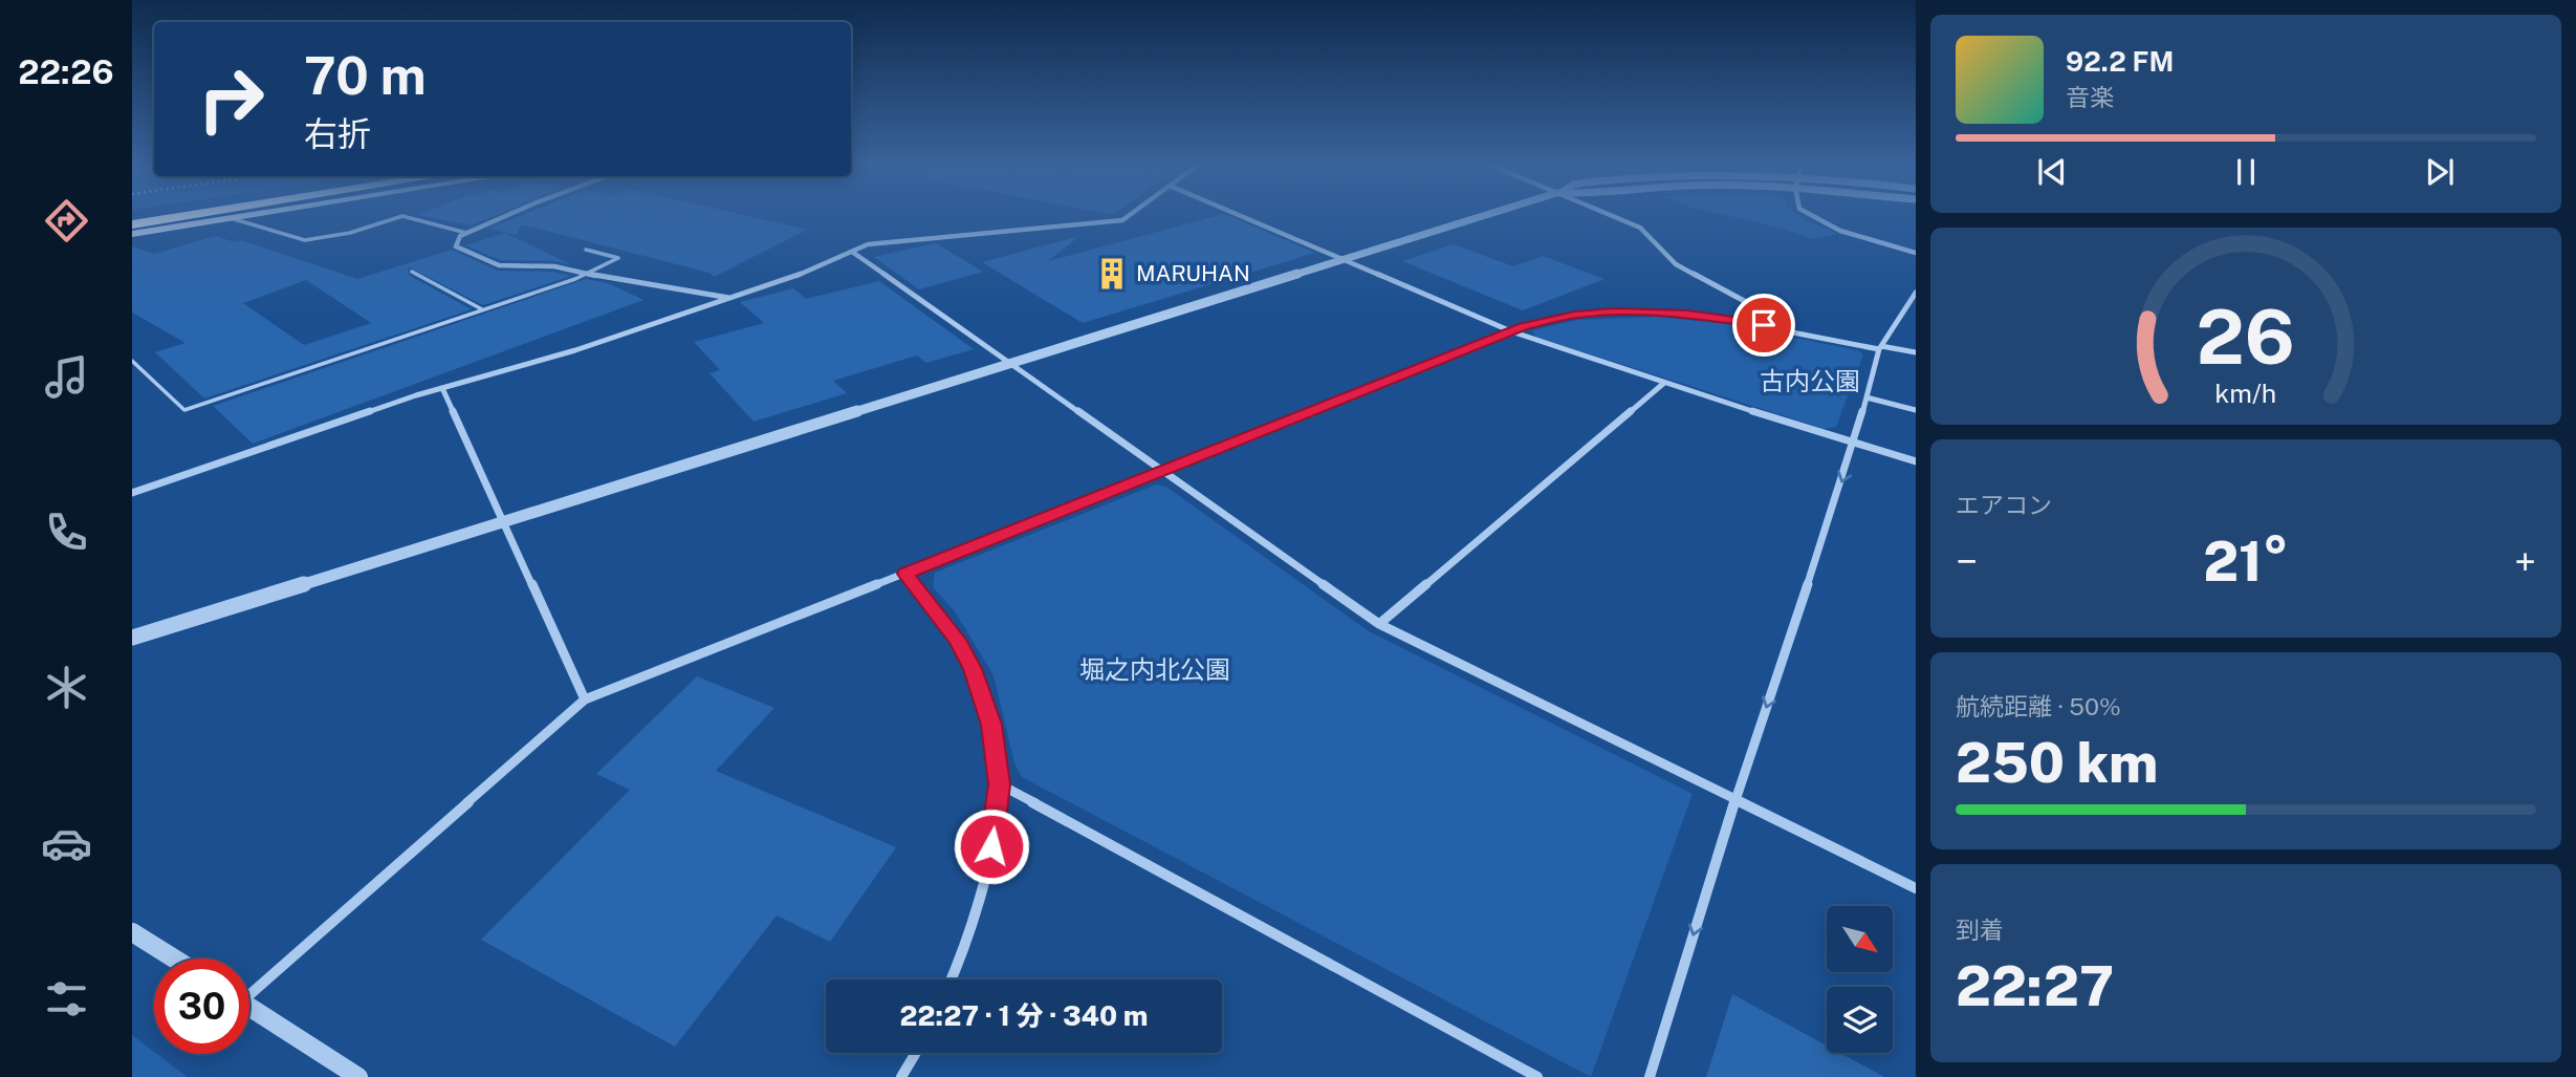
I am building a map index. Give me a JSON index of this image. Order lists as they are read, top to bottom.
{
  "parks": ["古内公園", "堀之内北公園"],
  "places": {
    "building": ["MARUHAN"]
  },
  "north": "bottom right",
  "page": {
    "tabs": "22:26",
    "turn": ["70 m", "右折"],
    "song": ["92.2 FM", "音楽"],
    "tile": [
      "エアコン",
      ["航続距離 · 50%", "250 km"],
      ["到着", "22:27"]
    ],
    "heat": ["−", "21°", "+"],
    "limit": "30",
    "trip": "22:27 · 1 分 · 340 m",
    "gauge": ["26", "km/h"]
  }
}
